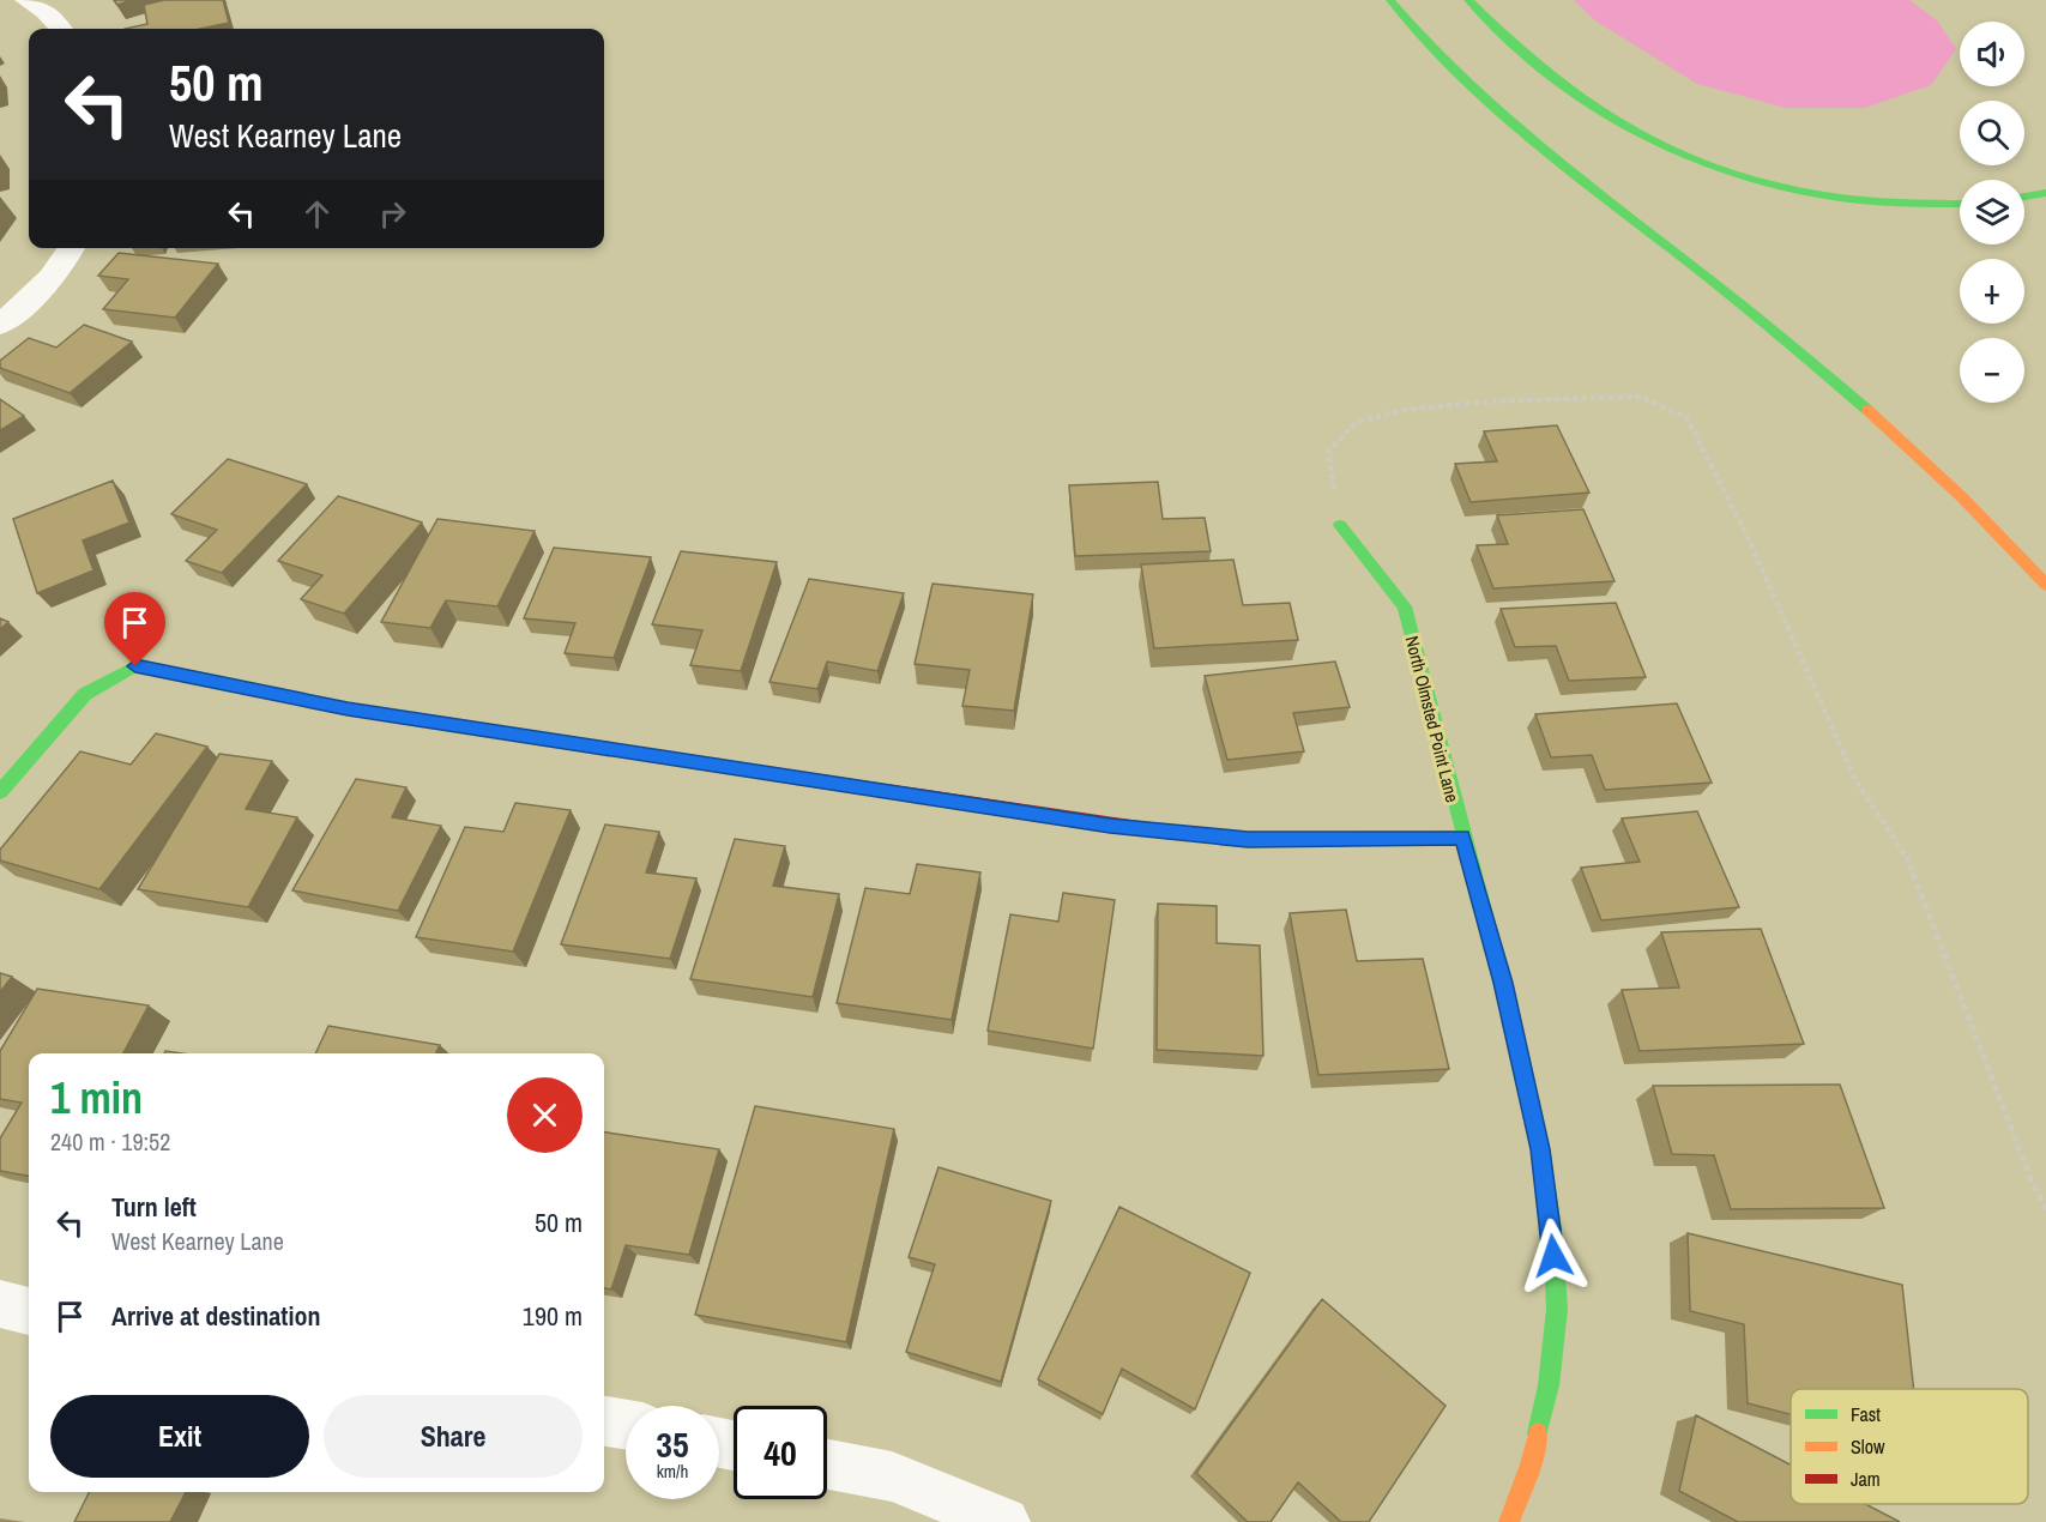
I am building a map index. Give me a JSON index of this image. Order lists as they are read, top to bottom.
{
  "streets": {
    "main road": ["North Olmsted Point Lane"]
  },
  "legend": ["Fast", "Slow", "Jam"],
  "page": {
    "map_buttons": ["+", "−"],
    "turn": ["50 m", "West Kearney Lane"],
    "heading": ["1 min", "240 m · 19:52"],
    "list": [
      {
        "name": "Turn left",
        "note": "West Kearney Lane",
        "value": "50 m"
      },
      {
        "name": "Arrive at destination",
        "value": "190 m"
      }
    ],
    "buttons": ["Exit", "Share"],
    "speed": "35 km/h",
    "limit": "40"
  }
}
